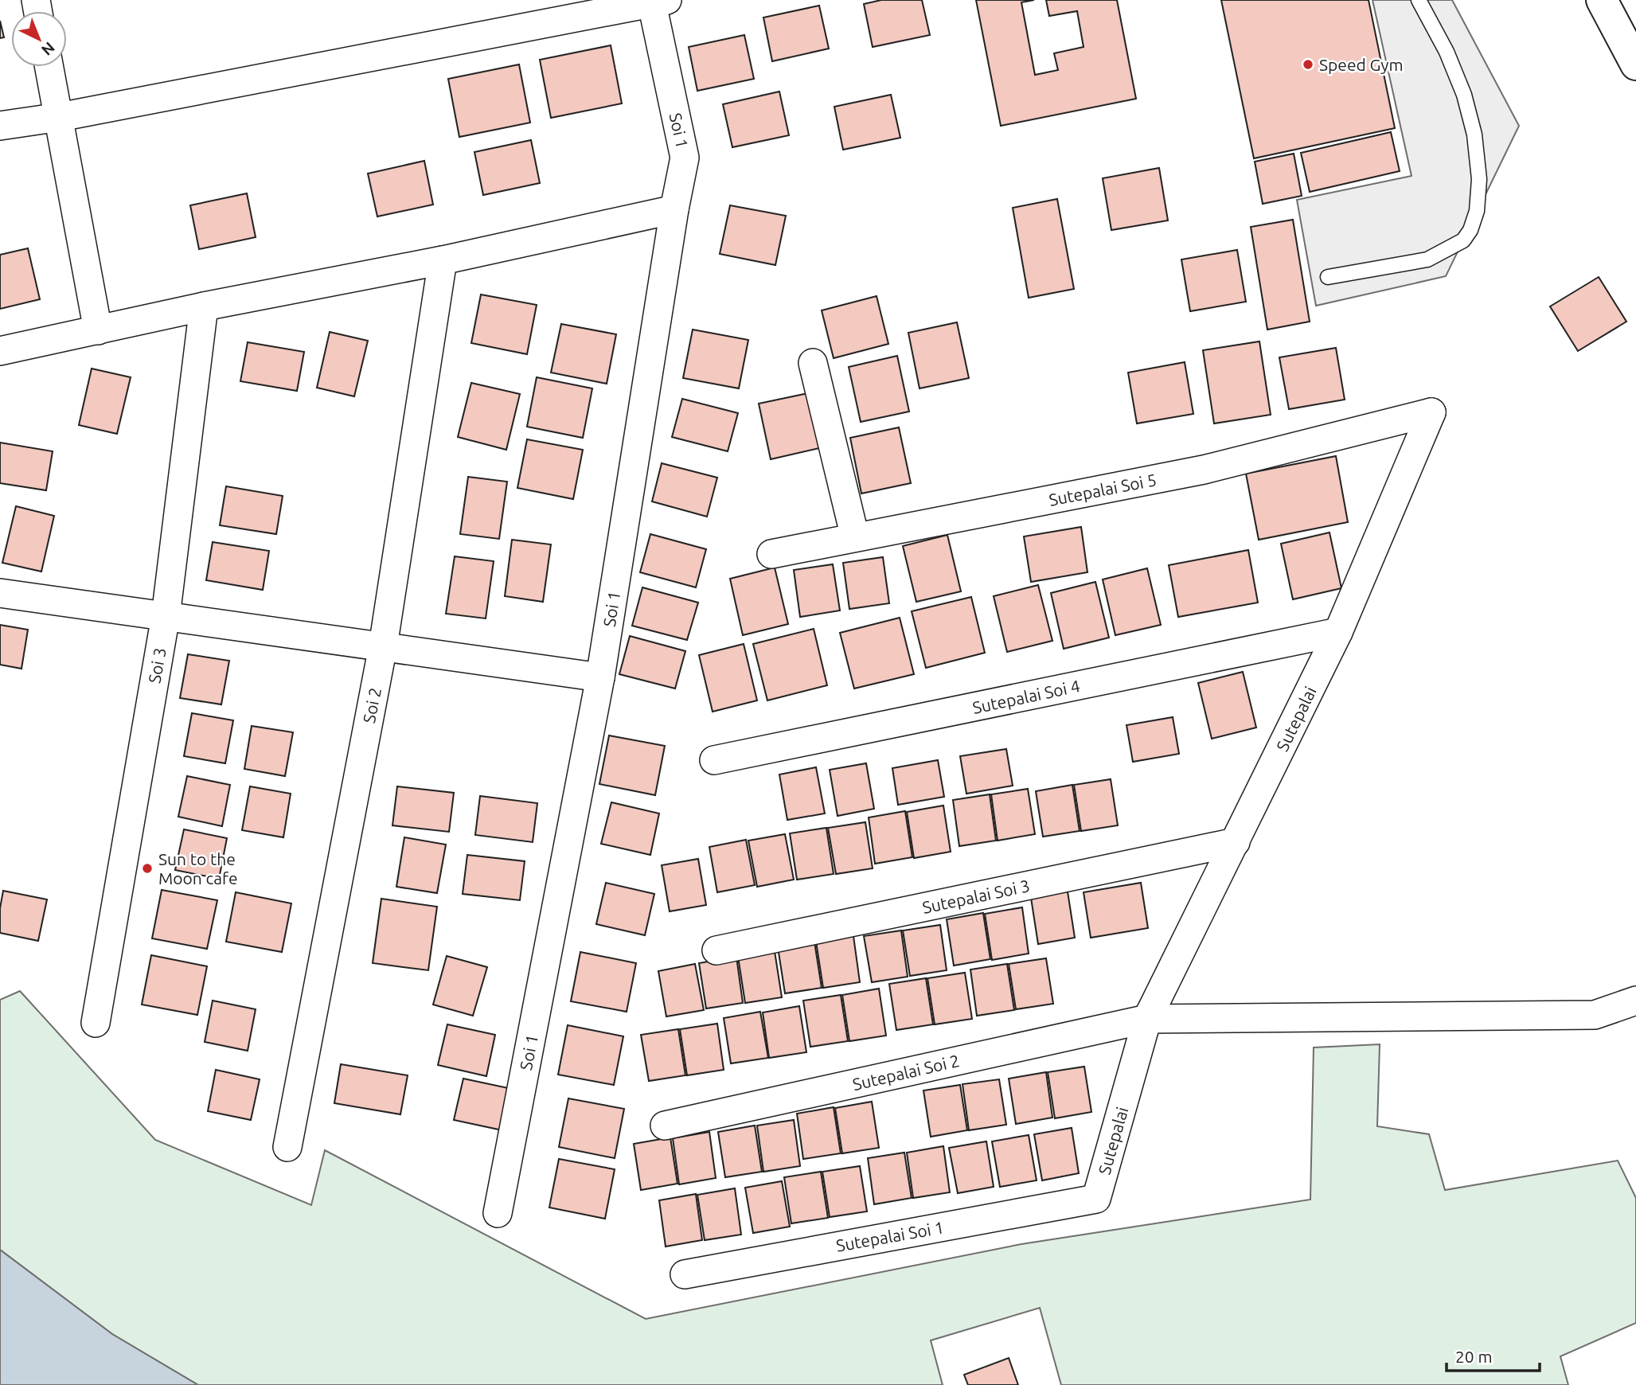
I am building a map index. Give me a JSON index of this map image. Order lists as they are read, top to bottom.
{
  "streets": {
    "street": [
      "Soi 1",
      "Sutepalai Soi 5",
      "Soi 3",
      "Sutepalai Soi 4",
      "Soi 2",
      "Sutepalai",
      "Sutepalai Soi 3",
      "Sutepalai Soi 2",
      "Sutepalai Soi 1"
    ]
  },
  "crossings": [
    ["Sutepalai Soi 5", "Sutepalai"],
    ["Sutepalai Soi 4", "Sutepalai"],
    ["Sutepalai", "Sutepalai Soi 3"],
    ["Sutepalai", "Sutepalai Soi 2"],
    ["Sutepalai", "Sutepalai Soi 1"]
  ],
  "places": ["Speed Gym", "Sun to the Moon cafe"],
  "scale_bar": "20 m",
  "north": "bottom right"
}
